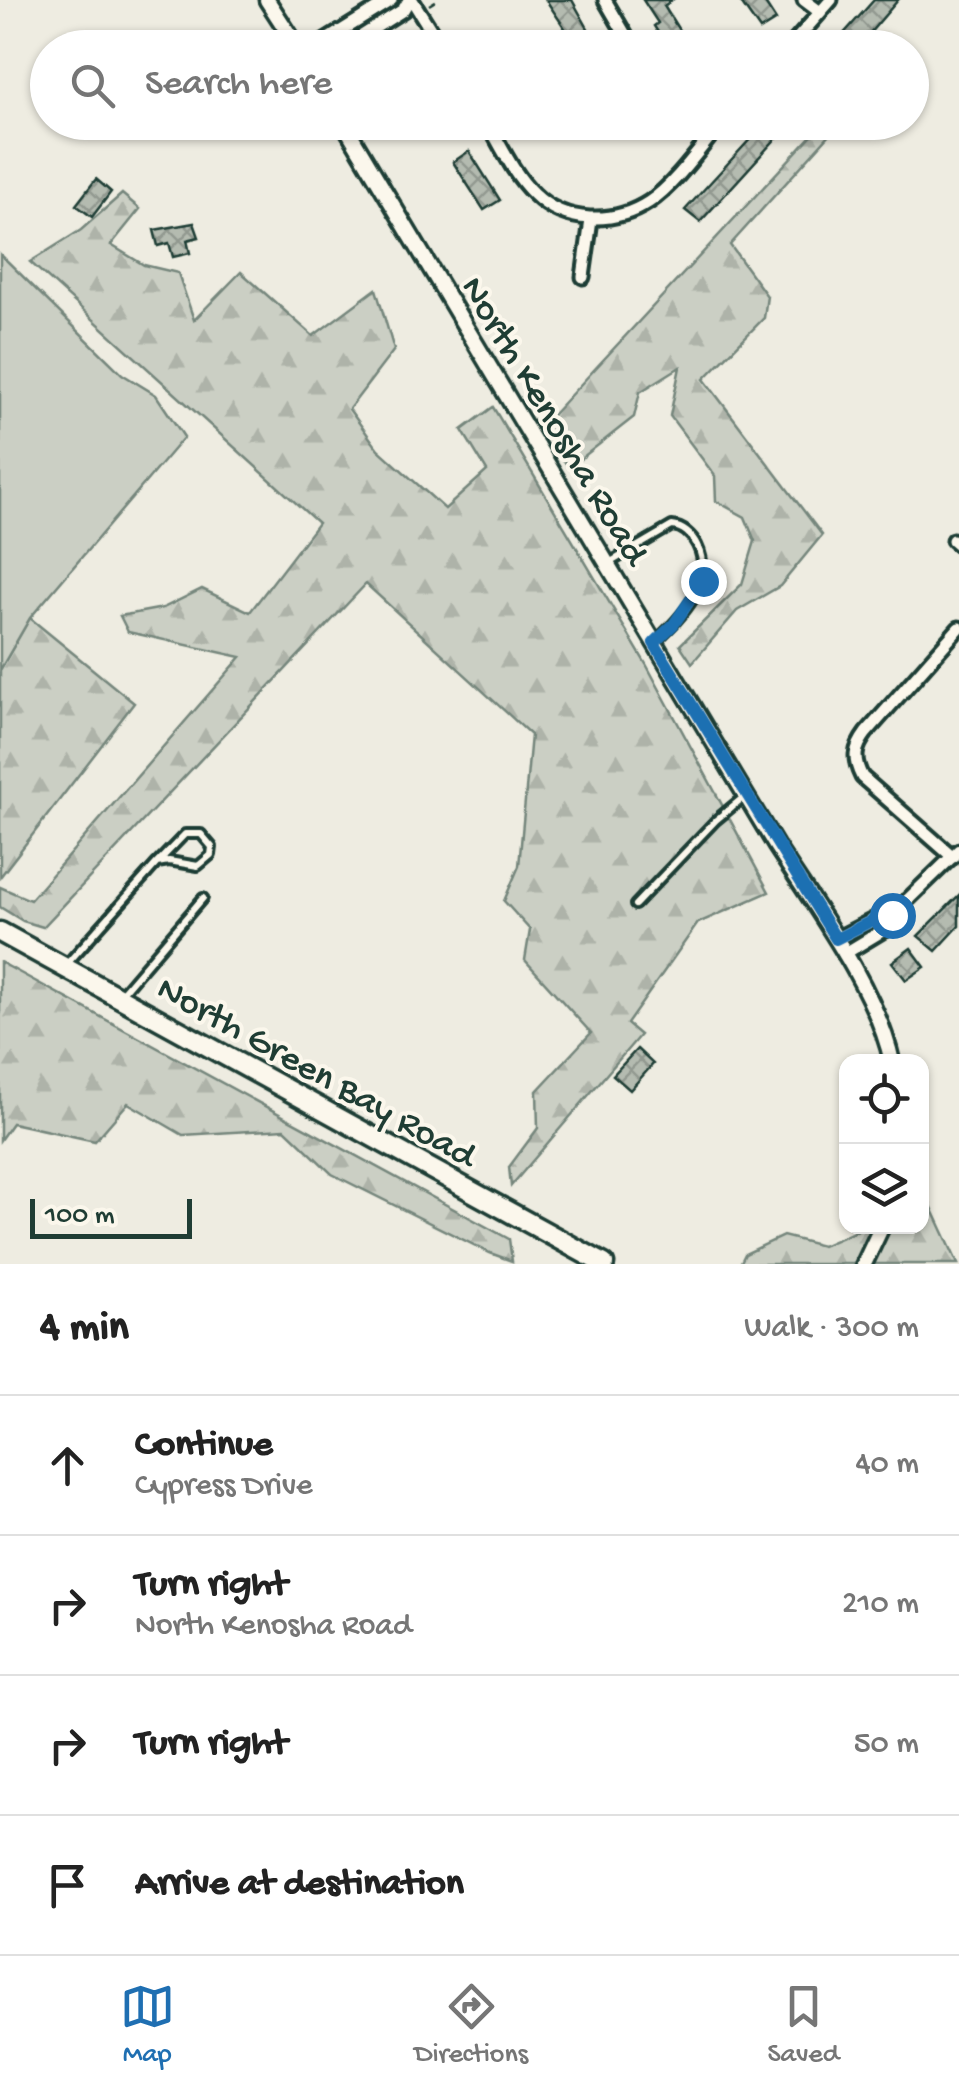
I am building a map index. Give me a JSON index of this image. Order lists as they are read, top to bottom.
{
  "streets": {
    "main road": ["North Green Bay Road"],
    "street": ["North Kenosha Road"]
  },
  "scale_bar": "100 m",
  "page": {
    "search": "Search here",
    "scale": "100 m",
    "heading": ["4 min", "Walk · 300 m"],
    "list": [
      ["Continue", "Cypress Drive", "40 m"],
      ["Turn right", "North Kenosha Road", "210 m"],
      ["Turn right", "50 m"],
      "Arrive at destination"
    ],
    "nav": ["Map", "Directions", "Saved"]
  }
}
